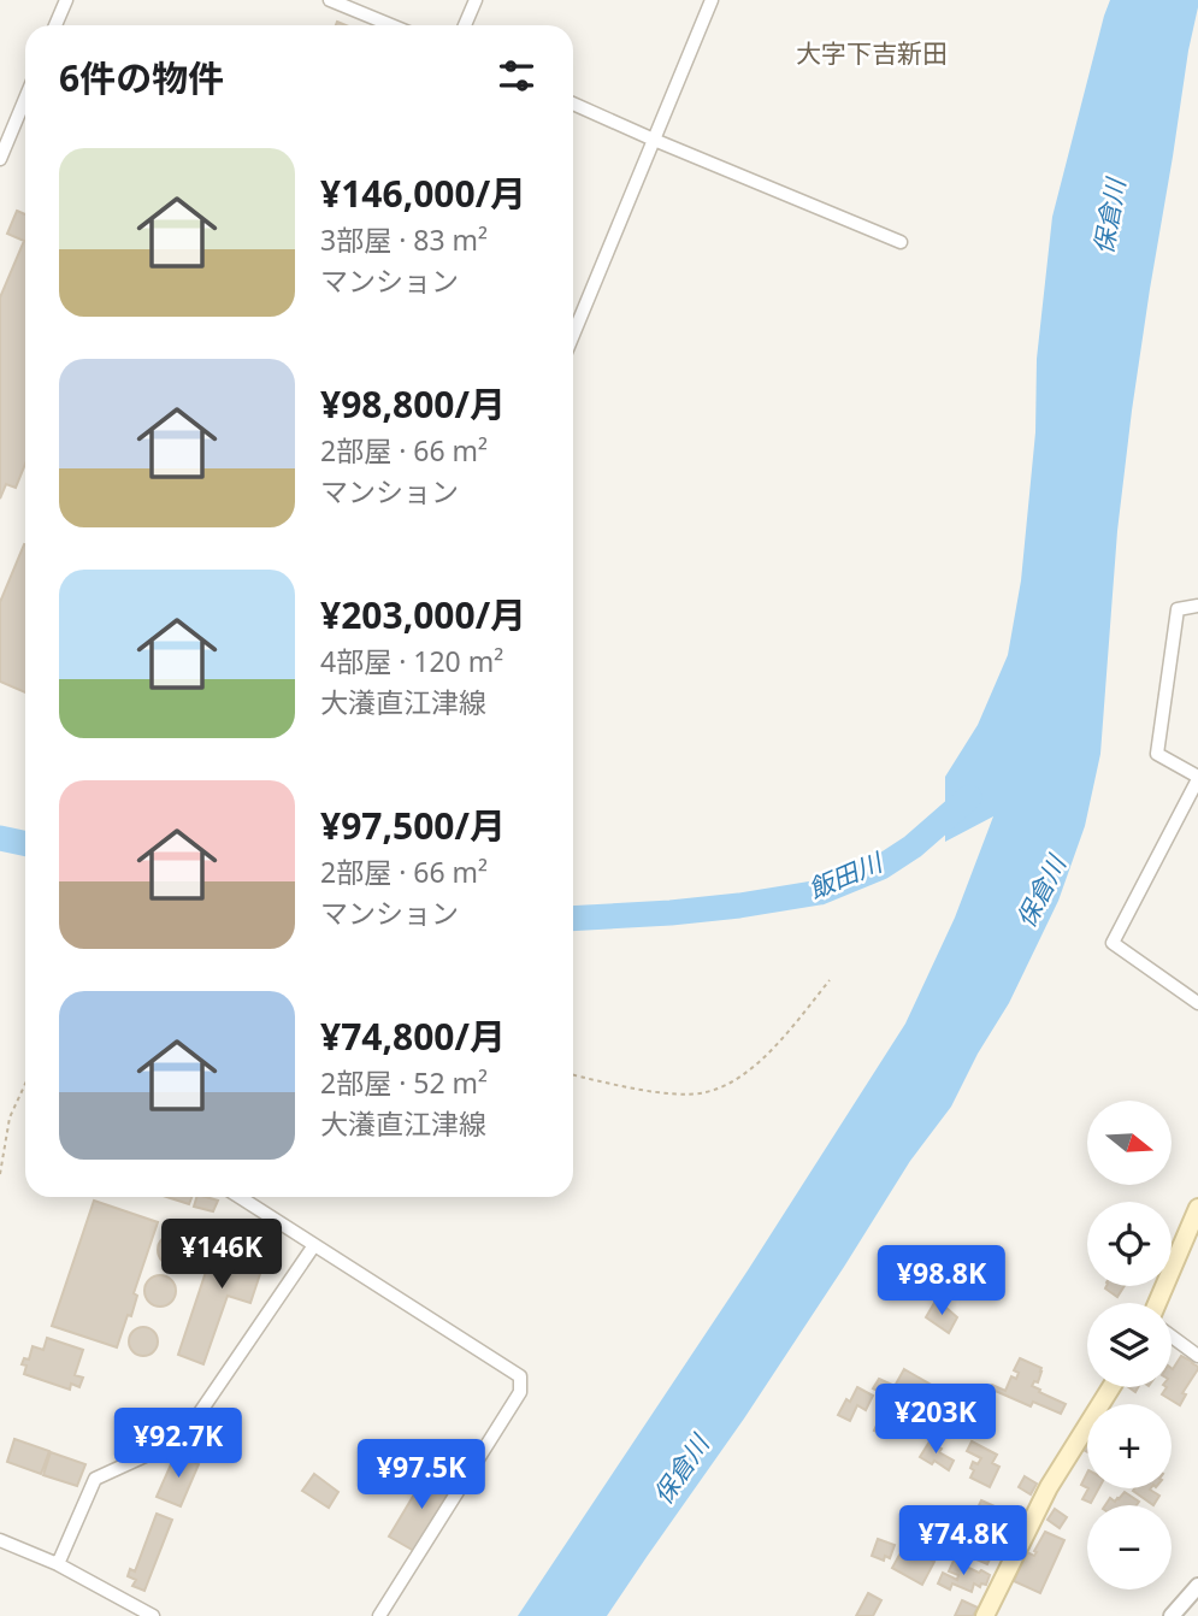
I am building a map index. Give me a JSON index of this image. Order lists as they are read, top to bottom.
{
  "districts": ["大字下吉新田"],
  "water": ["保倉川", "飯田川"],
  "north": "right",
  "page": {
    "heading": "6件の物件",
    "list": [
      {
        "name": "¥146,000/月",
        "note": "3部屋 · 83 m² · マンション"
      },
      {
        "name": "¥98,800/月",
        "note": "2部屋 · 66 m² · マンション"
      },
      {
        "name": "¥203,000/月",
        "note": "4部屋 · 120 m² · 大瀁直江津線"
      },
      {
        "name": "¥97,500/月",
        "note": "2部屋 · 66 m² · マンション"
      },
      {
        "name": "¥74,800/月",
        "note": "2部屋 · 52 m² · 大瀁直江津線"
      }
    ],
    "map_buttons": ["+", "−"],
    "price": [
      "¥146K",
      "¥98.8K",
      "¥203K",
      "¥92.7K",
      "¥97.5K",
      "¥74.8K"
    ]
  }
}
